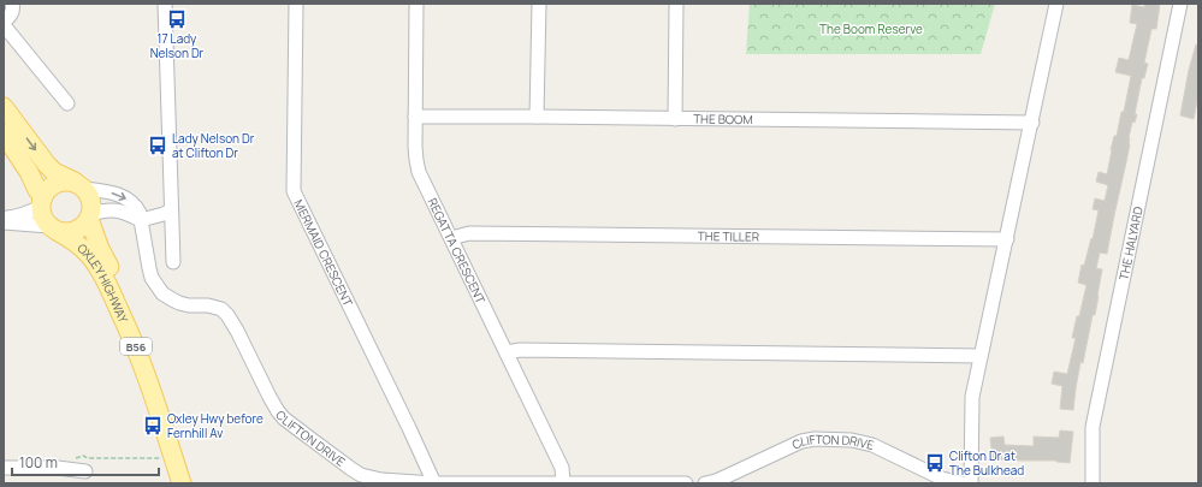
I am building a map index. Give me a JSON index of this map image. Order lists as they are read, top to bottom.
{
  "streets": {
    "main road": ["OXLEY HIGHWAY", "B56"],
    "street": [
      "THE BOOM",
      "THE TILLER",
      "THE HALYARD",
      "REGATTA CRESCENT",
      "MERMAID CRESCENT",
      "CLIFTON DRIVE"
    ]
  },
  "crossings": [
    ["THE BOOM", "REGATTA CRESCENT"],
    ["THE TILLER", "REGATTA CRESCENT"],
    ["REGATTA CRESCENT", "CLIFTON DRIVE"],
    ["MERMAID CRESCENT", "CLIFTON DRIVE"],
    ["OXLEY HIGHWAY", "B56"],
    ["OXLEY HIGHWAY", "CLIFTON DRIVE"],
    ["B56", "CLIFTON DRIVE"]
  ],
  "parks": ["The Boom Reserve"],
  "places": {
    "bus stop": [
      "17 Lady Nelson Dr",
      "Lady Nelson Dr at Clifton Dr",
      "Oxley Hwy before Fernhill Av",
      "Clifton Dr at The Bulkhead"
    ]
  },
  "scale_bar": "100 m"
}
